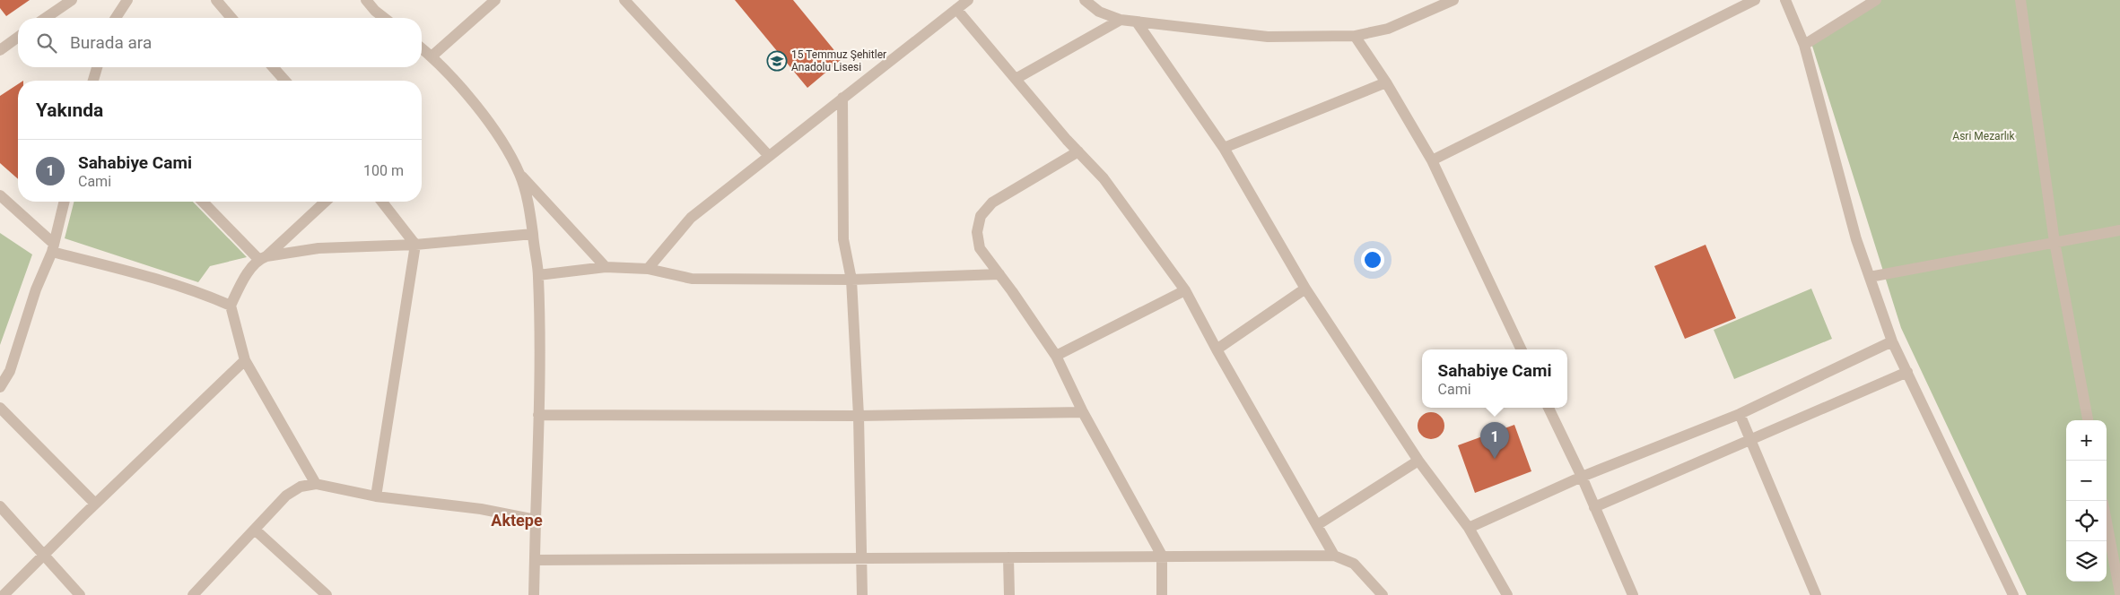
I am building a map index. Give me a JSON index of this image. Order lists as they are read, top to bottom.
{
  "districts": ["Aktepe"],
  "parks": ["Asri Mezarlık"],
  "places": {
    "school or university": ["15 Temmuz Şehitler Anadolu Lisesi"]
  },
  "page": {
    "search": "Burada ara",
    "heading": "Yakında",
    "list": [
      {
        "mark": "1",
        "name": "Sahabiye Cami",
        "note": "Cami",
        "value": "100 m"
      }
    ],
    "popup": ["Sahabiye Cami", "Cami"],
    "map_buttons": ["+", "−"],
    "pins": "1"
  }
}
